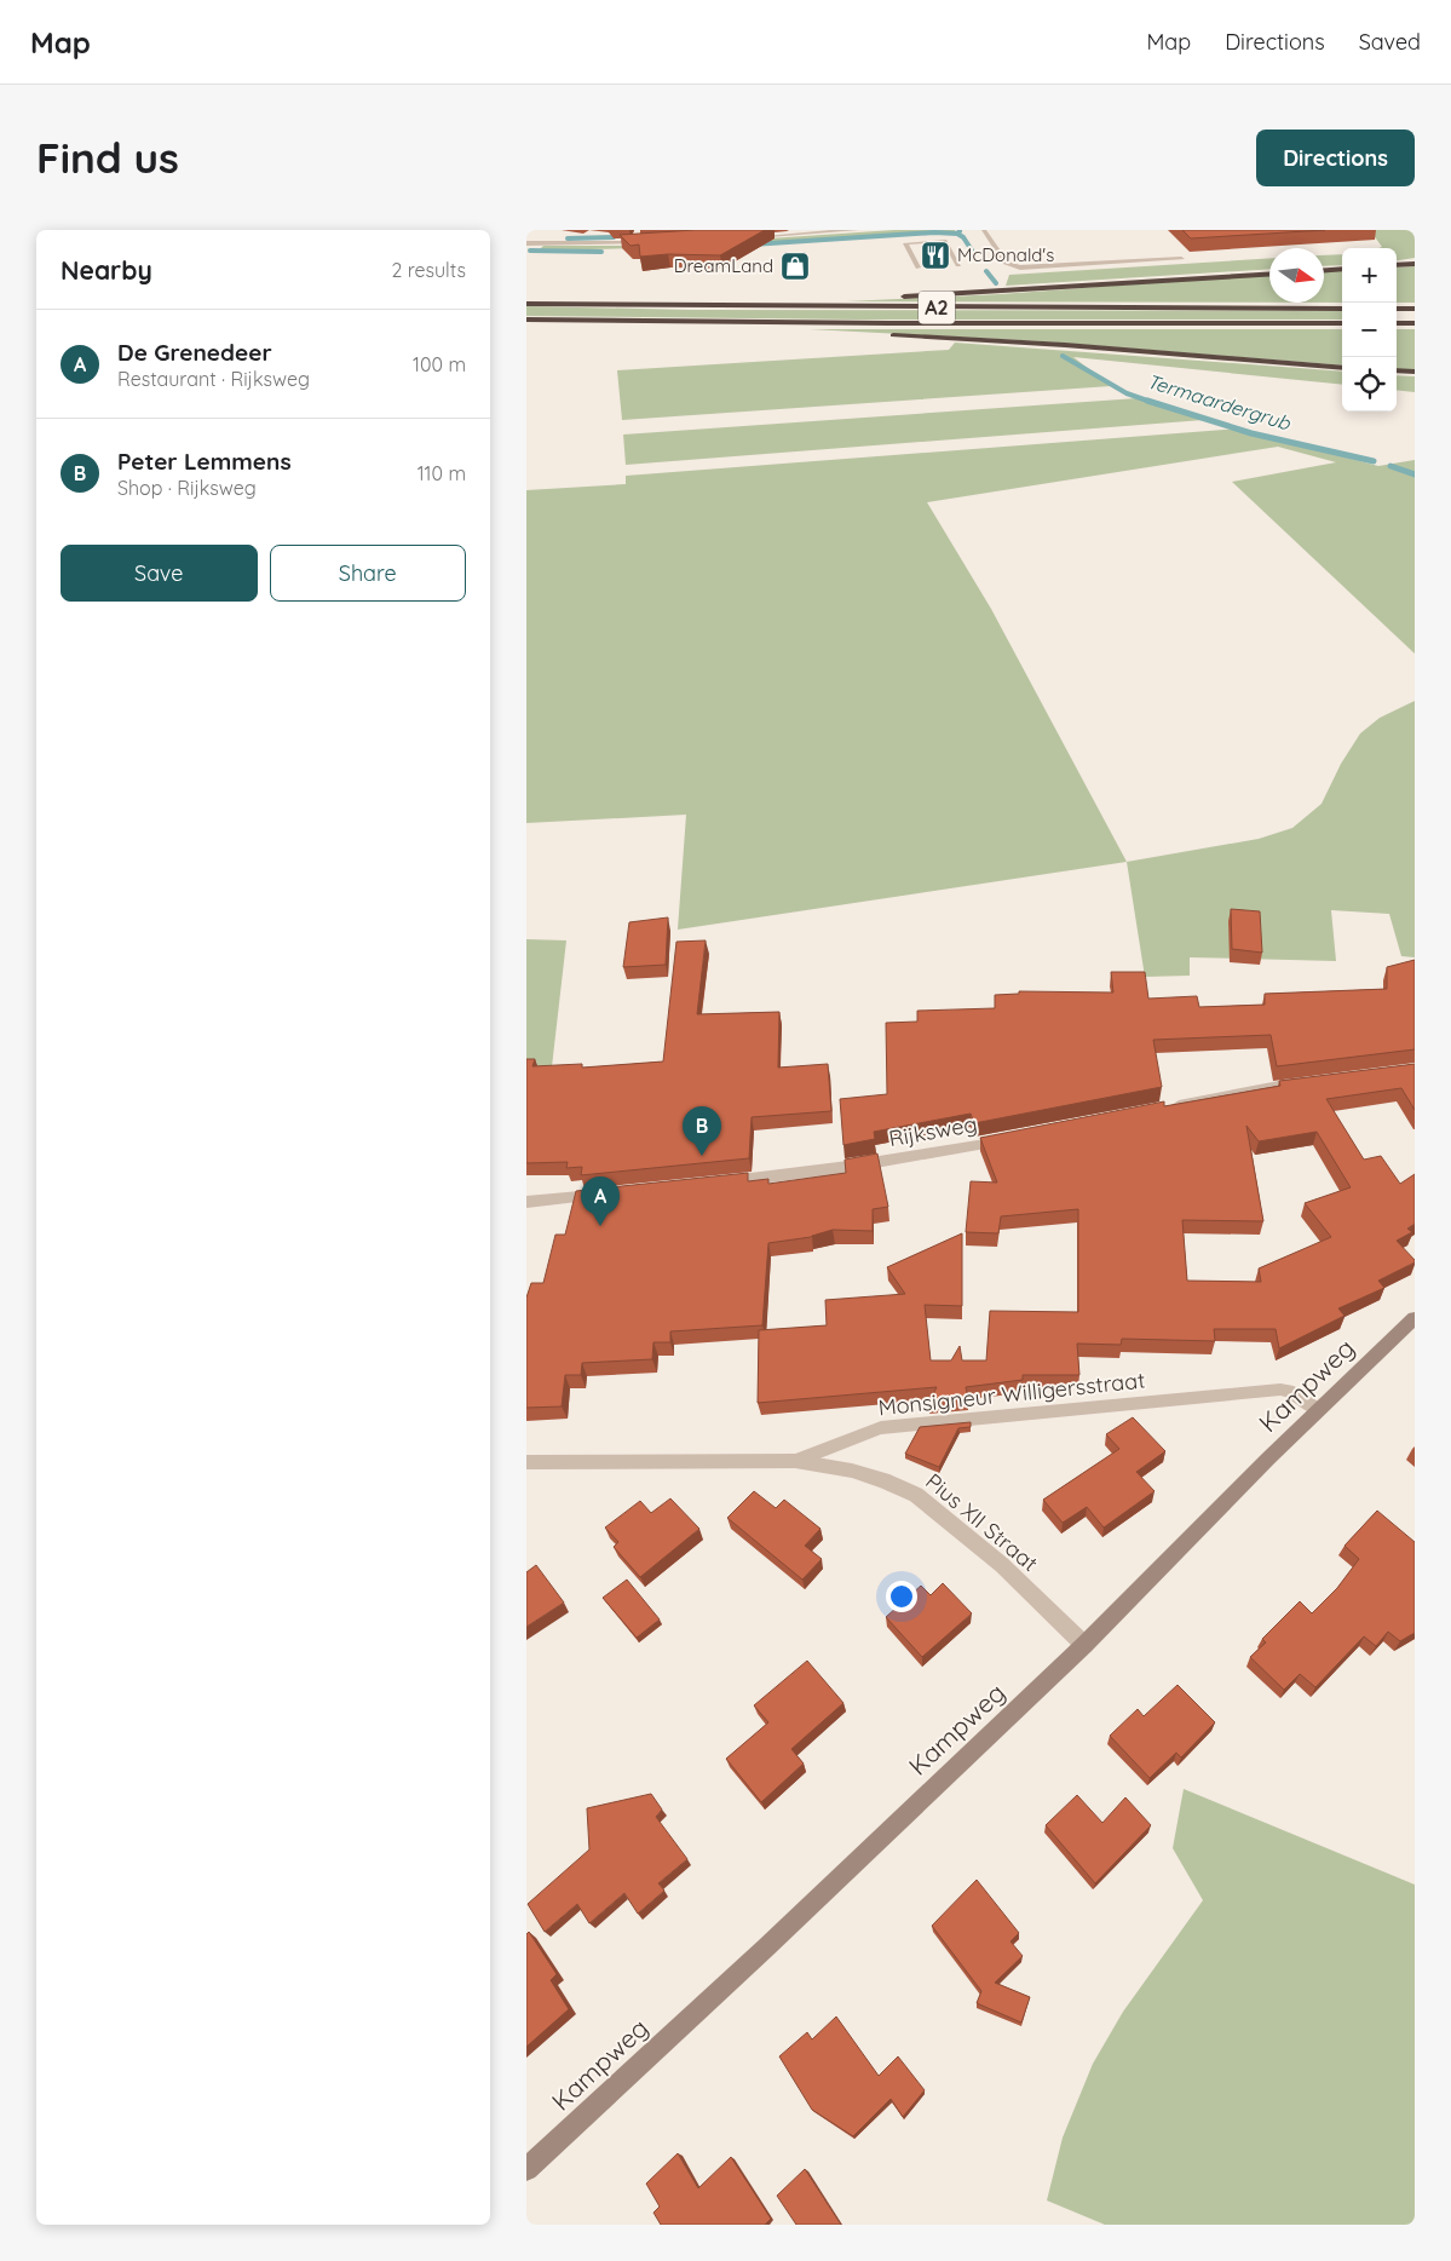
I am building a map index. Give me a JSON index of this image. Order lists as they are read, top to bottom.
{
  "streets": {
    "highway": ["A2"],
    "main road": ["Kampweg"],
    "street": ["Rijksweg", "Monsigneur Willigersstraat", "Pius XII Straat"]
  },
  "crossings": [
    ["Kampweg", "Monsigneur Willigersstraat"],
    ["Kampweg", "Pius XII Straat"],
    ["Monsigneur Willigersstraat", "Pius XII Straat"]
  ],
  "water": ["Termaardergrub"],
  "places": {
    "restaurant": ["McDonald's"],
    "shop": ["DreamLand"]
  },
  "north": "right",
  "page": {
    "header": "Map",
    "nav": ["Map", "Directions", "Saved"],
    "buttons": [
      "Directions",
      ["Save", "Share"]
    ],
    "title": "Find us",
    "heading": ["Nearby", "2 results"],
    "map_buttons": ["+", "−"],
    "list": [
      {
        "mark": "A",
        "name": "De Grenedeer",
        "note": "Restaurant · Rijksweg",
        "value": "100 m"
      },
      {
        "mark": "B",
        "name": "Peter Lemmens",
        "note": "Shop · Rijksweg",
        "value": "110 m"
      }
    ],
    "pins": ["B", "A"]
  }
}
